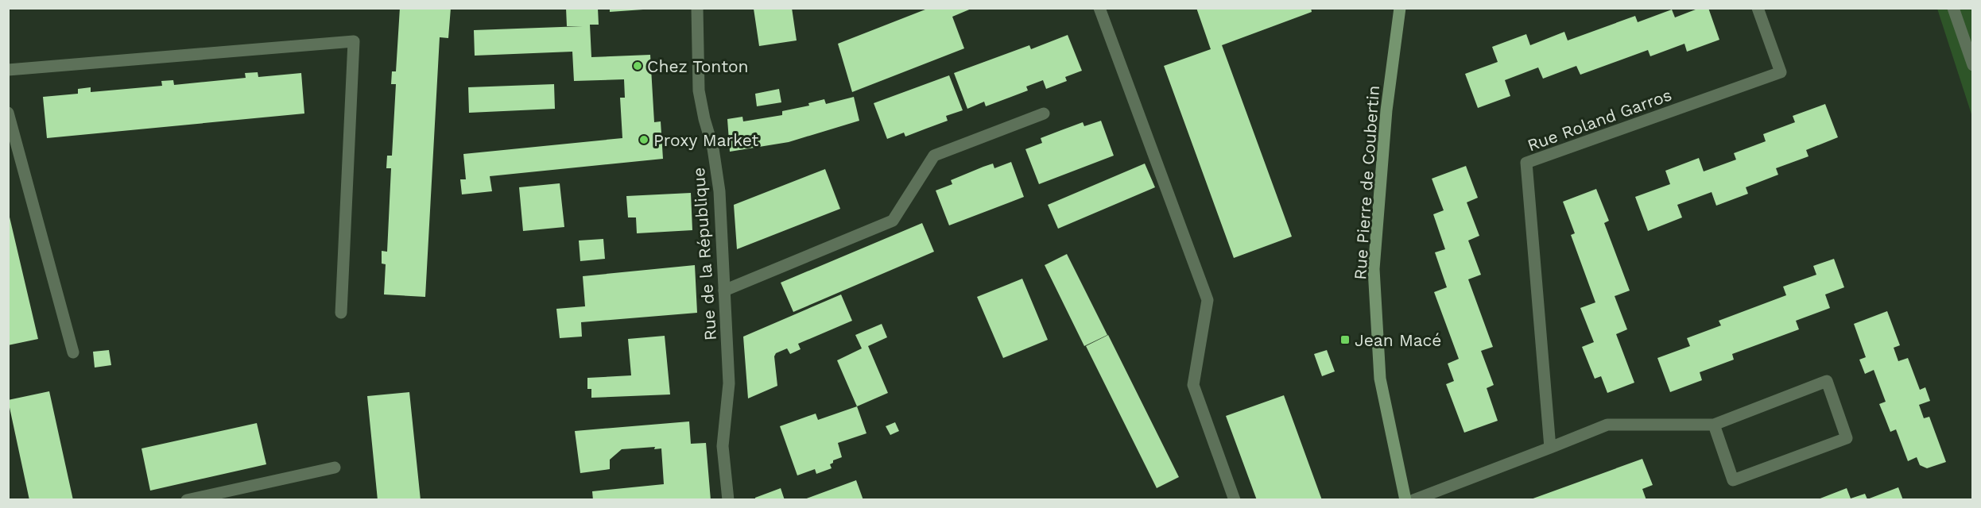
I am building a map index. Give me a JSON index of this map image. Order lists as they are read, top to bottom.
{
  "streets": {
    "street": ["Rue Roland Garros", "Rue Pierre de Coubertin", "Rue de la République"]
  },
  "places": {
    "other": ["Chez Tonton", "Proxy Market"],
    "transit": ["Jean Macé"]
  }
}
